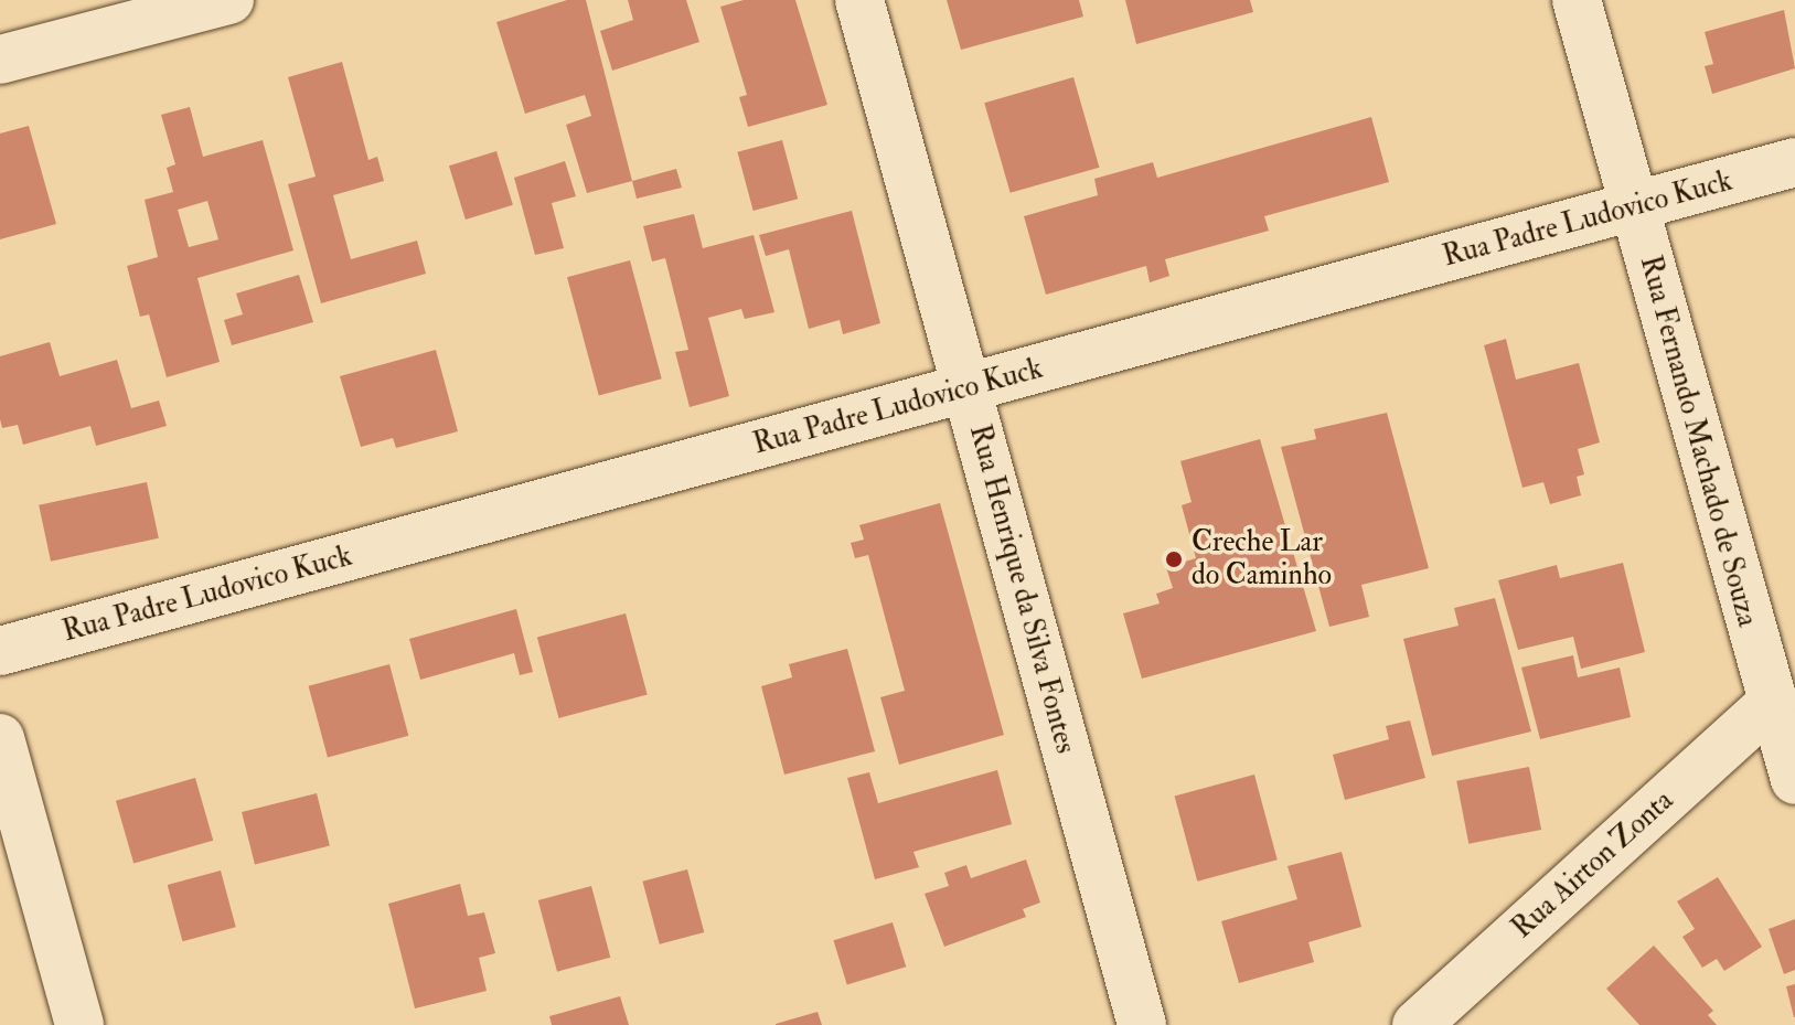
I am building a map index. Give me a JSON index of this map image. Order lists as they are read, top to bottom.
{
  "streets": {
    "street": [
      "Rua Padre Ludovico Kuck",
      "Rua Fernando Machado de Souza",
      "Rua Henrique da Silva Fontes",
      "Rua Airton Zonta"
    ]
  },
  "crossings": [
    ["Rua Padre Ludovico Kuck", "Rua Fernando Machado de Souza"],
    ["Rua Padre Ludovico Kuck", "Rua Henrique da Silva Fontes"],
    ["Rua Fernando Machado de Souza", "Rua Airton Zonta"]
  ],
  "places": ["Creche Lar do Caminho"]
}
